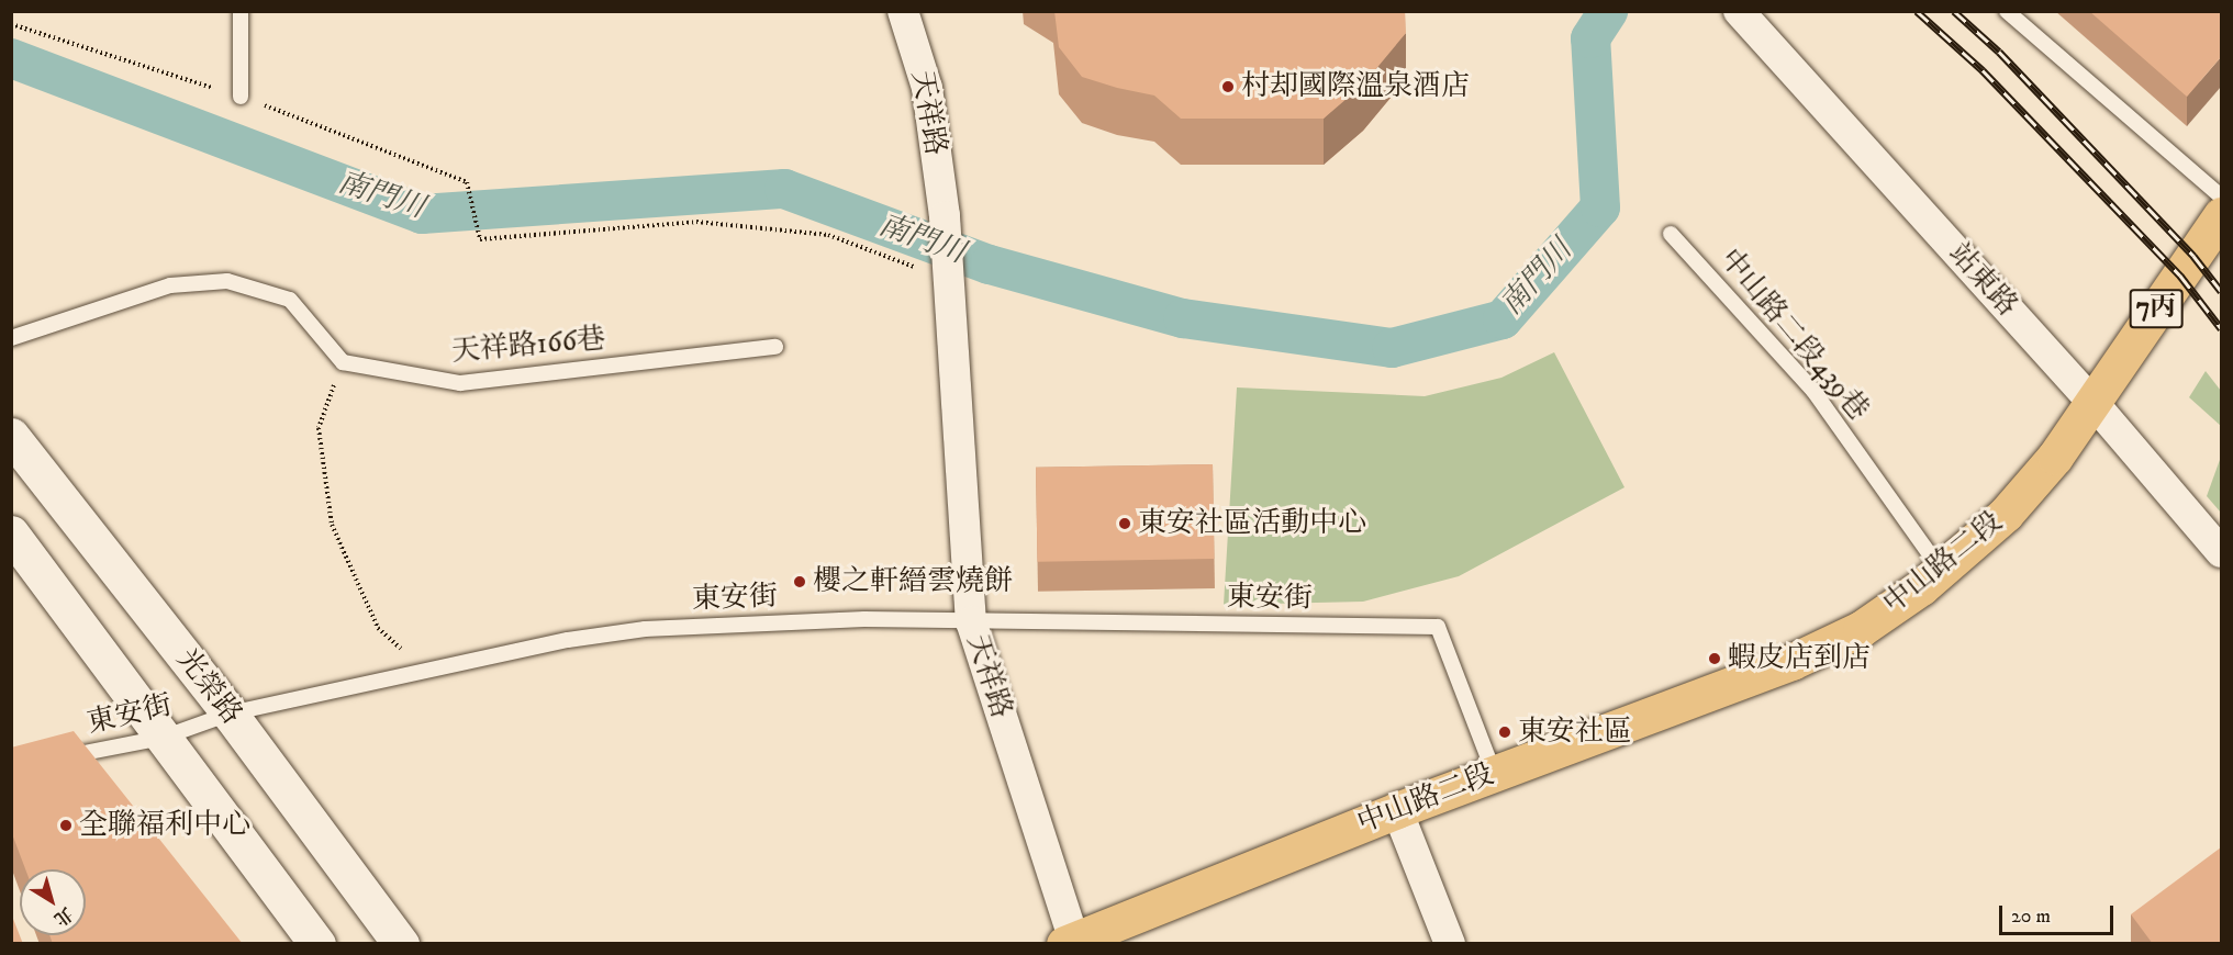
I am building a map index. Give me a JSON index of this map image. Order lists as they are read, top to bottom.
{
  "streets": {
    "main road": ["7丙", "中山路二段"],
    "street": ["天祥路", "站東路", "光榮路"],
    "lane": ["中山路二段439巷", "天祥路166巷", "東安街"]
  },
  "crossings": [
    ["天祥路", "中山路二段"],
    ["天祥路", "東安街"],
    ["站東路", "中山路二段"],
    ["中山路二段439巷", "中山路二段"],
    ["中山路二段", "東安街"],
    ["東安街", "光榮路"]
  ],
  "water": ["南門川"],
  "places": [
    "村却國際溫泉酒店",
    "東安社區活動中心",
    "櫻之軒縉雲燒餅",
    "蝦皮店到店",
    "東安社區",
    "全聯福利中心"
  ],
  "scale_bar": "20 m",
  "north": "bottom right"
}
